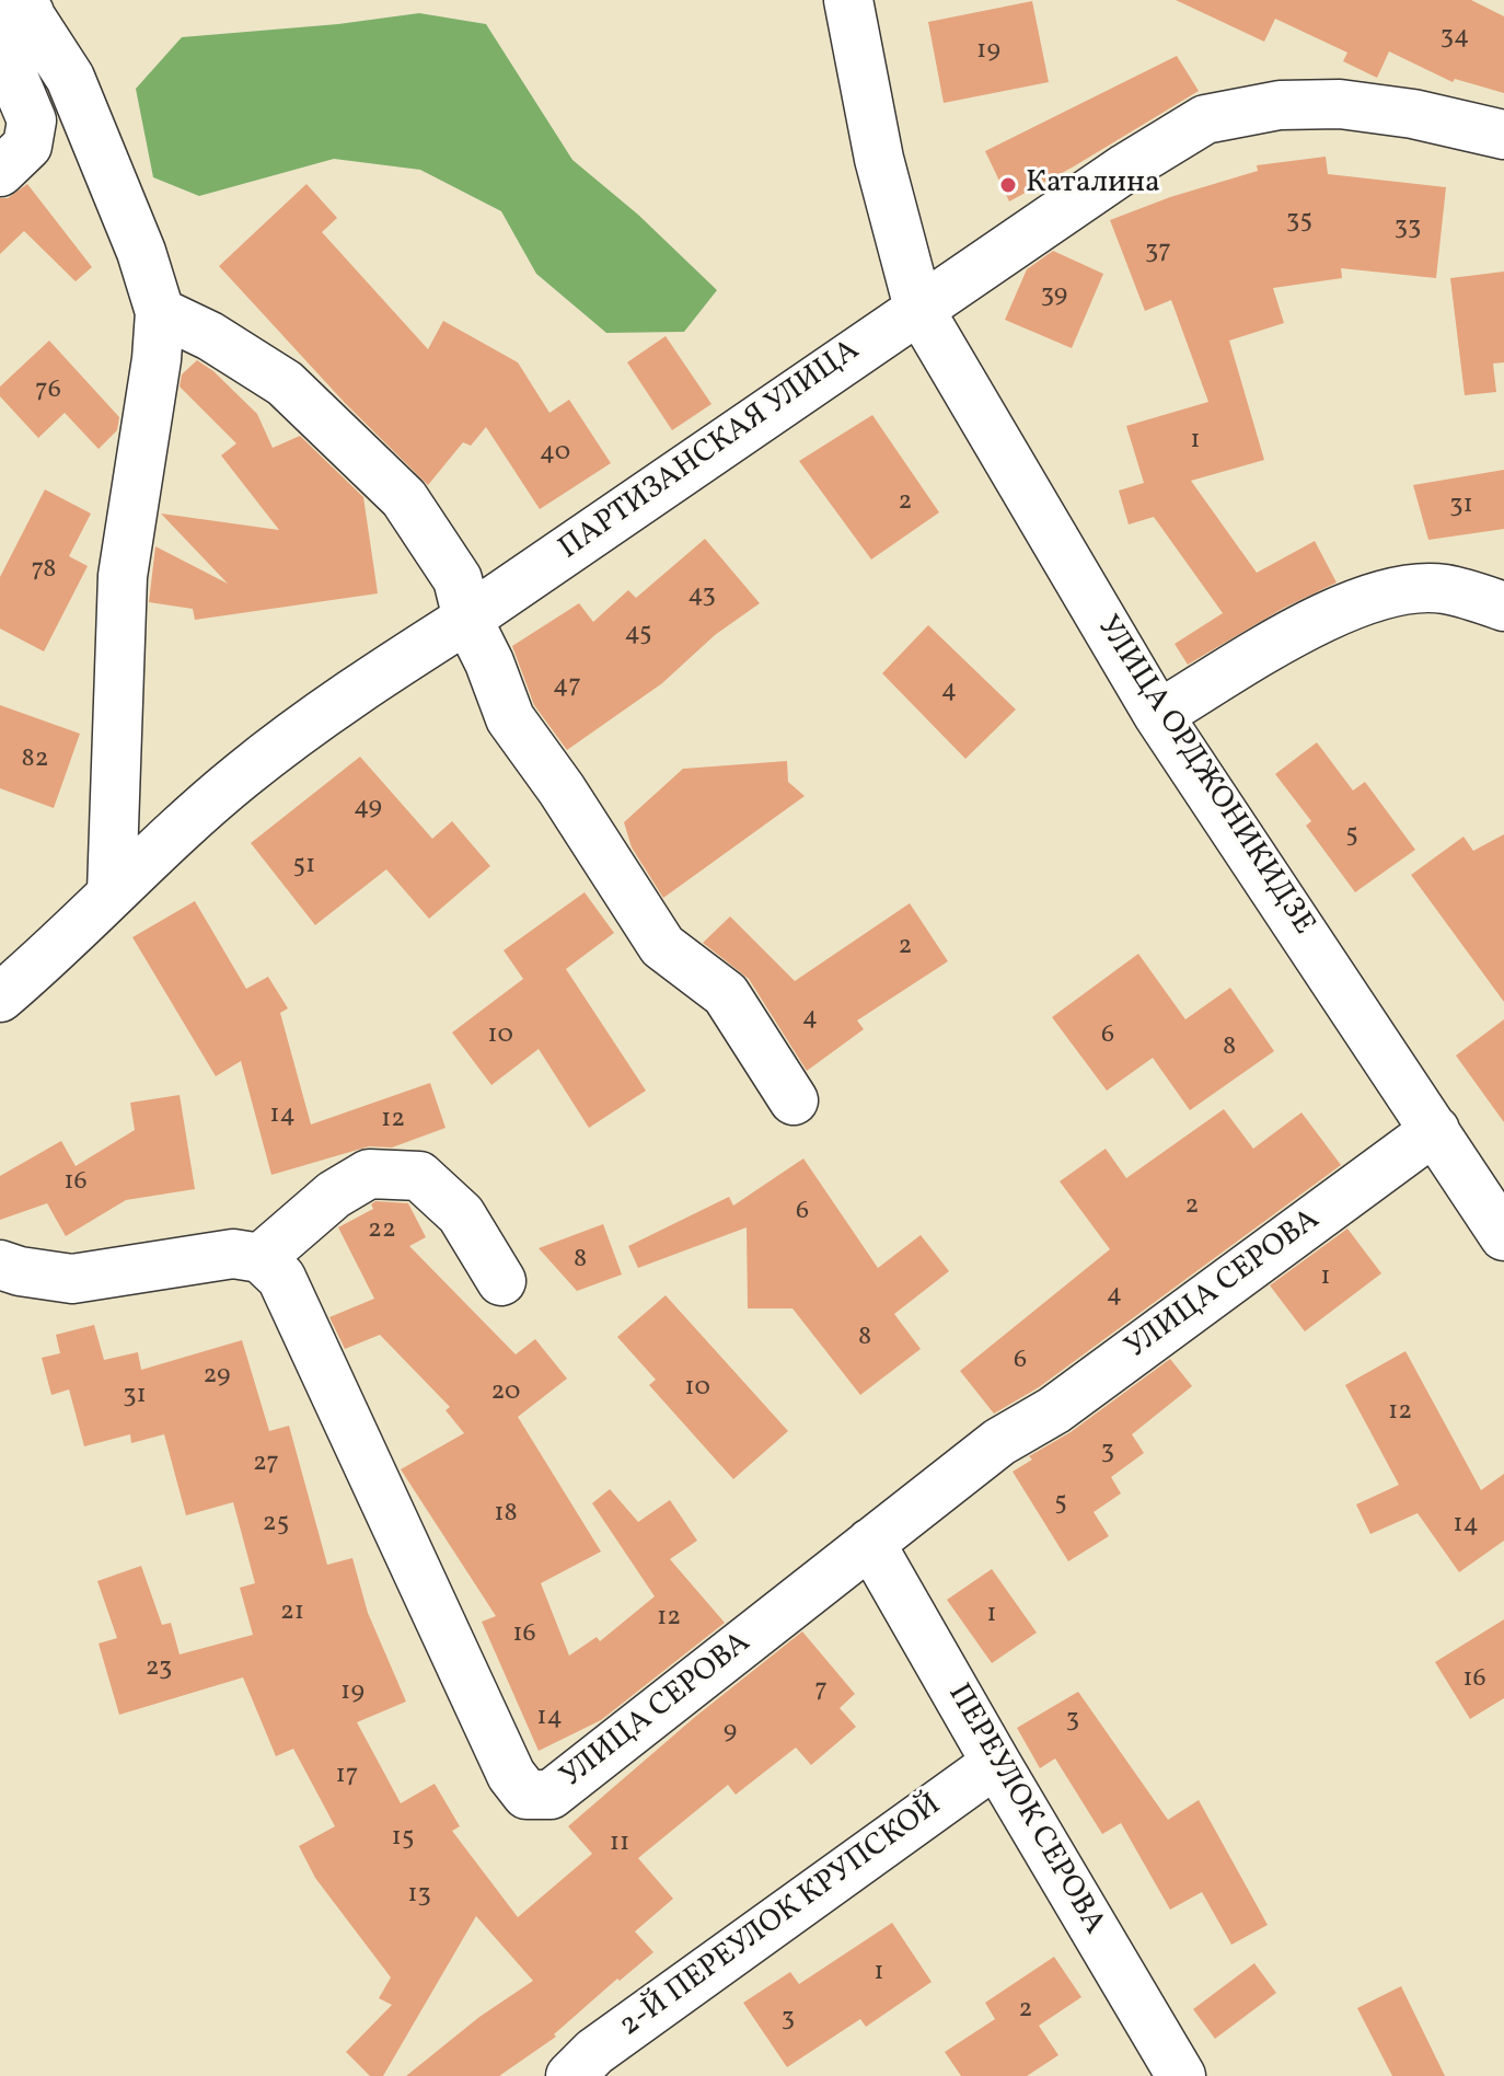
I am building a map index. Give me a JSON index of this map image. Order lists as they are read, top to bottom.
{
  "streets": {
    "street": [
      "ПАРТИЗАНСКАЯ УЛИЦА",
      "УЛИЦА ОРДЖОНИКИДЗЕ",
      "УЛИЦА СЕРОВА",
      "ПЕРЕУЛОК СЕРОВА",
      "2-Й ПЕРЕУЛОК КРУПСКОЙ"
    ]
  },
  "crossings": [
    ["ПАРТИЗАНСКАЯ УЛИЦА", "УЛИЦА ОРДЖОНИКИДЗЕ"],
    ["УЛИЦА ОРДЖОНИКИДЗЕ", "УЛИЦА СЕРОВА"],
    ["УЛИЦА СЕРОВА", "ПЕРЕУЛОК СЕРОВА"],
    ["ПЕРЕУЛОК СЕРОВА", "2-Й ПЕРЕУЛОК КРУПСКОЙ"]
  ],
  "places": ["Каталина"],
  "house_numbers": [
    "34",
    "19",
    "35",
    "33",
    "37",
    "39",
    "76",
    "1",
    "40",
    "2",
    "31",
    "78",
    "43",
    "45",
    "47",
    "4",
    "82",
    "49",
    "5",
    "51",
    "2",
    "4",
    "10",
    "6",
    "8",
    "14",
    "12",
    "16",
    "2",
    "6",
    "22",
    "8",
    "1",
    "4",
    "8",
    "6",
    "29",
    "10",
    "20",
    "31",
    "12",
    "3",
    "27",
    "5",
    "18",
    "25",
    "14",
    "21",
    "1",
    "12",
    "16",
    "23",
    "16",
    "7",
    "19",
    "14",
    "3",
    "9",
    "17",
    "15",
    "11",
    "13",
    "1",
    "2",
    "3"
  ]
}
